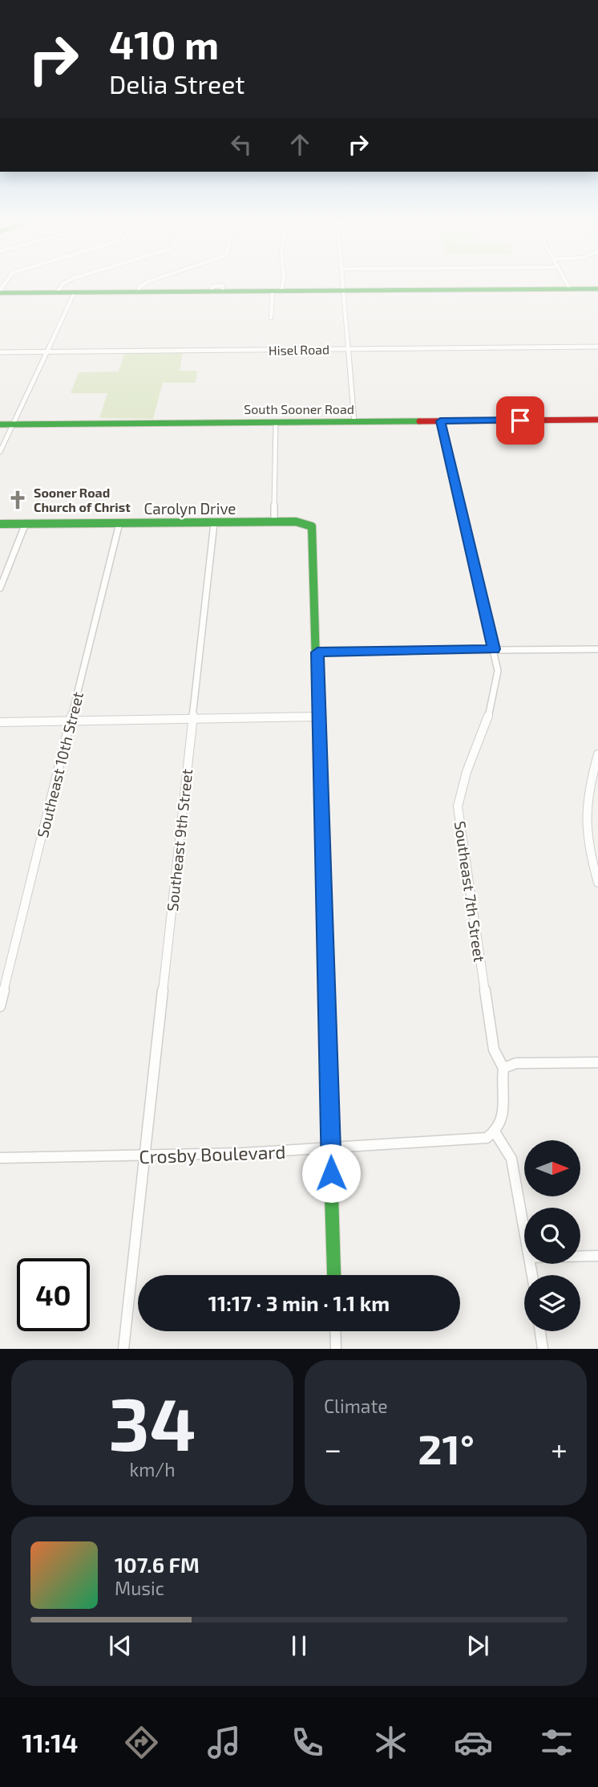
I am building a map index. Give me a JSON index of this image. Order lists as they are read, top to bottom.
{
  "streets": {
    "street": [
      "Hisel Road",
      "South Sooner Road",
      "Carolyn Drive",
      "Southeast 10th Street",
      "Southeast 9th Street",
      "Southeast 7th Street",
      "Crosby Boulevard"
    ]
  },
  "crossings": [
    ["South Sooner Road", "Southeast 7th Street"],
    ["Carolyn Drive", "Southeast 10th Street"],
    ["Carolyn Drive", "Southeast 9th Street"],
    ["Southeast 9th Street", "Crosby Boulevard"]
  ],
  "places": {
    "church": ["Sooner Road Church of Christ"]
  },
  "north": "right",
  "page": {
    "turn": ["410 m", "Delia Street"],
    "limit": "40",
    "trip": "11:17 · 3 min · 1.1 km",
    "tile": [
      ["34", "km/h"],
      "Climate"
    ],
    "heat": ["−", "21°", "+"],
    "song": ["107.6 FM", "Music"],
    "tabs": "11:14"
  }
}
